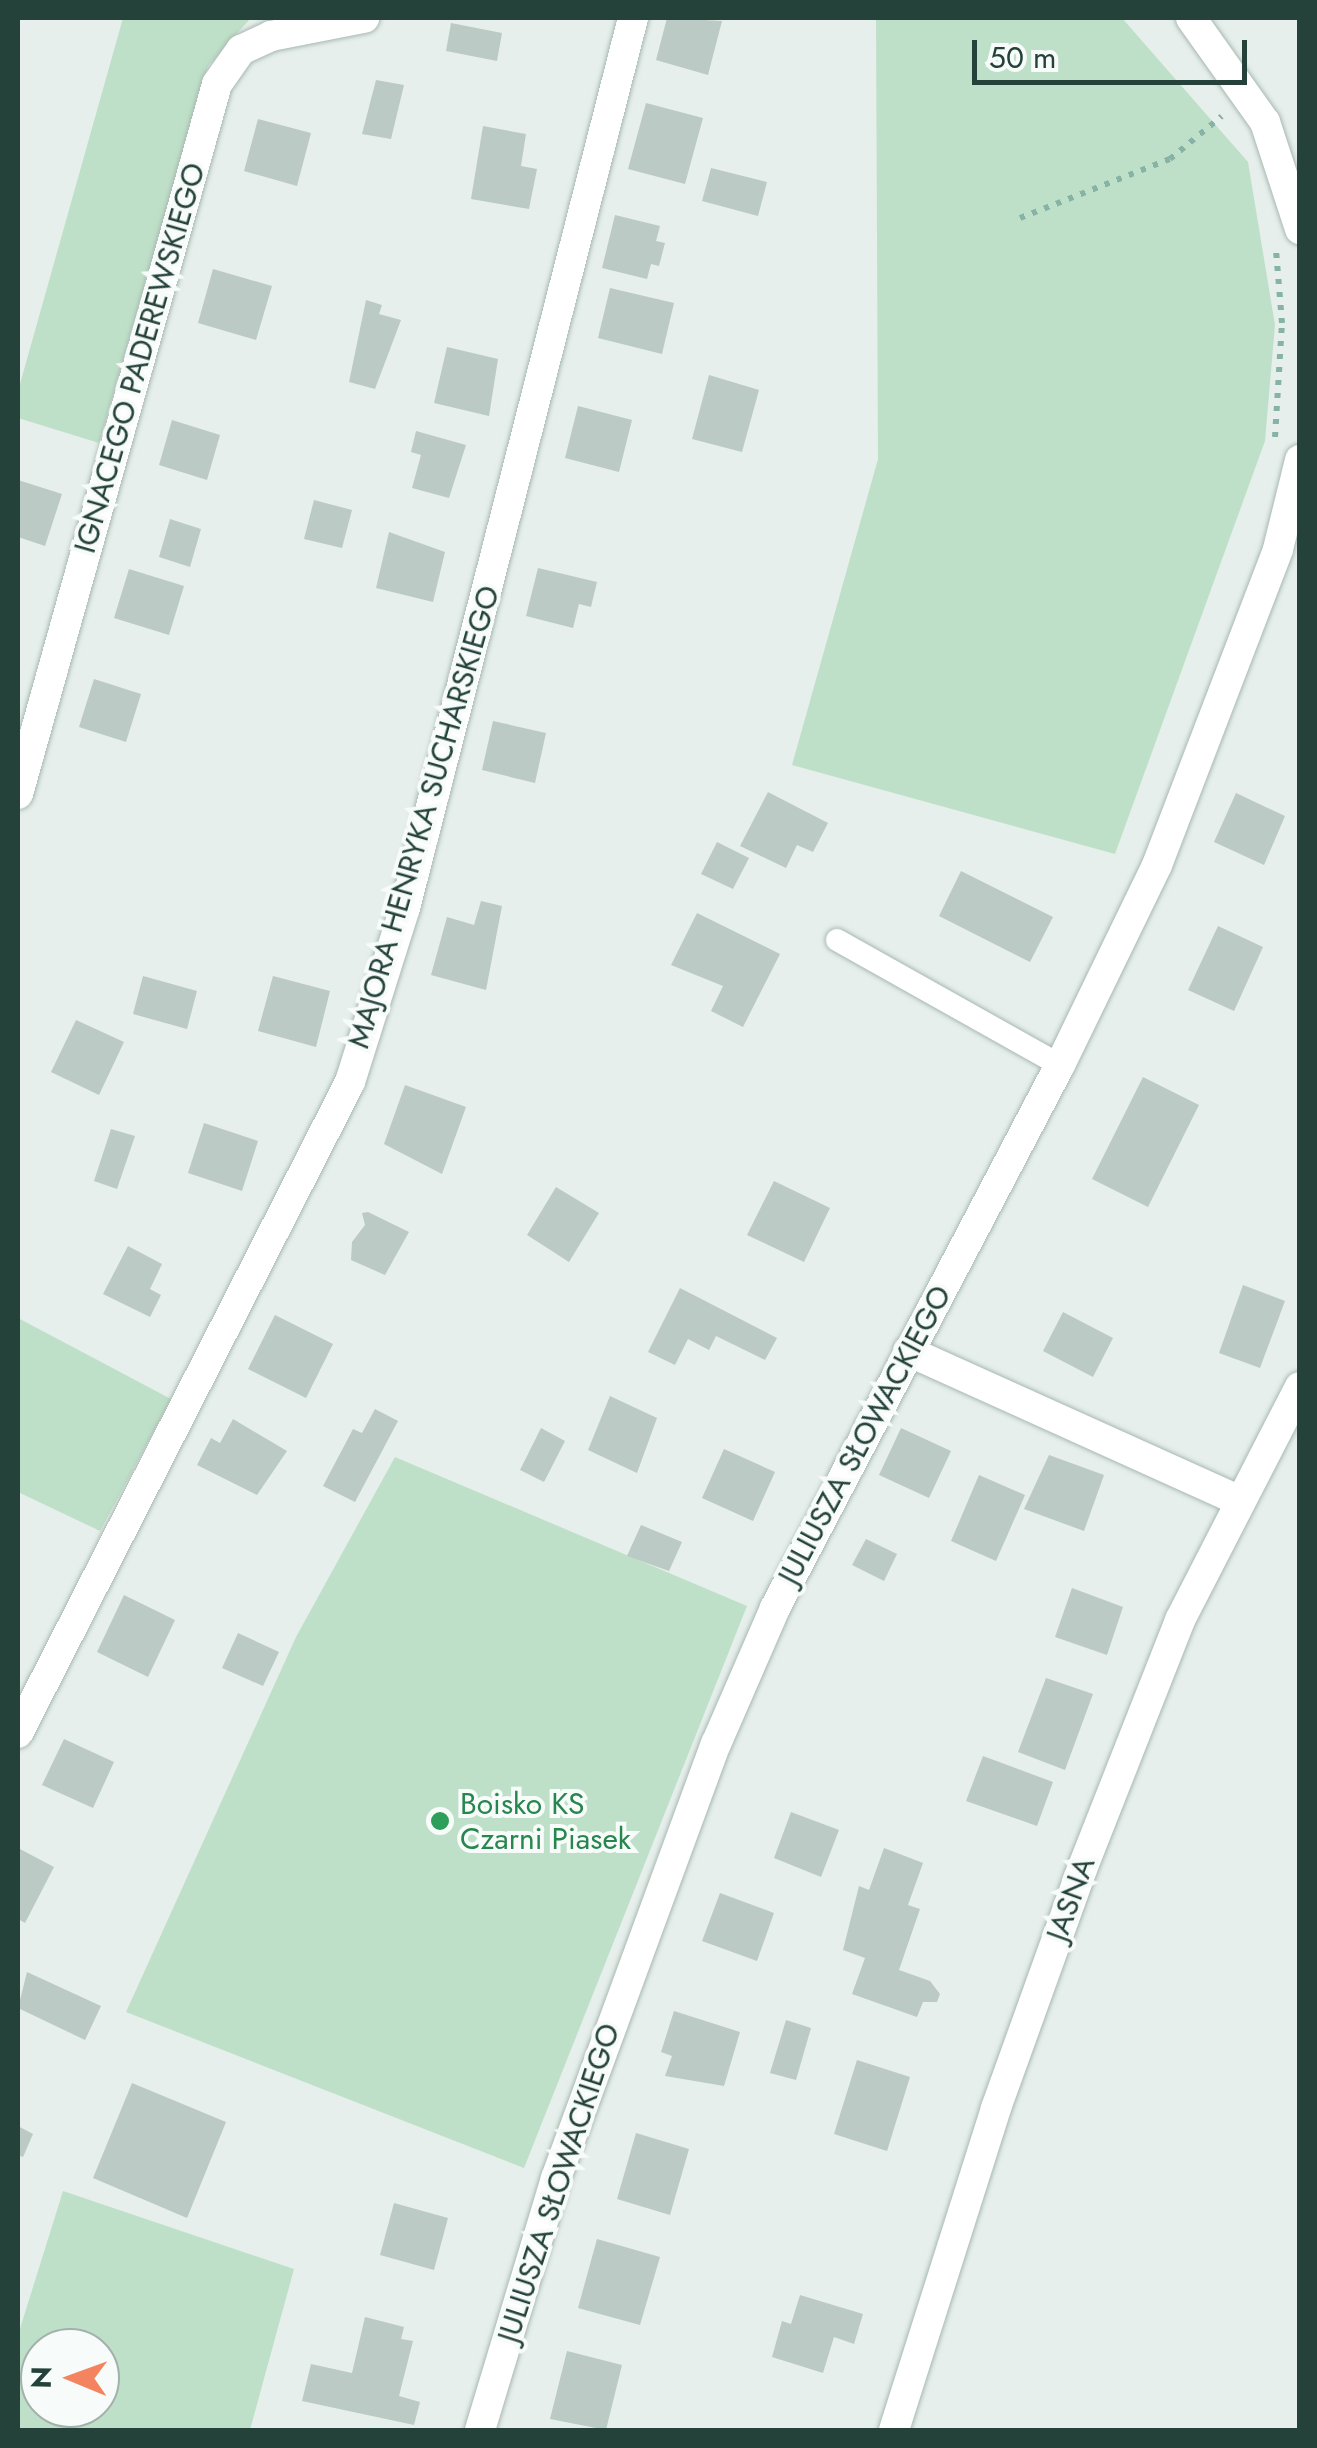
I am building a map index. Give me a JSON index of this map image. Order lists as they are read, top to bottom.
{
  "streets": {
    "street": [
      "IGNACEGO PADEREWSKIEGO",
      "MAJORA HENRYKA SUCHARSKIEGO",
      "JULIUSZA SŁOWACKIEGO",
      "JASNA"
    ]
  },
  "places": ["Boisko KS Czarni Piasek"],
  "scale_bar": "50 m",
  "north": "left"
}
